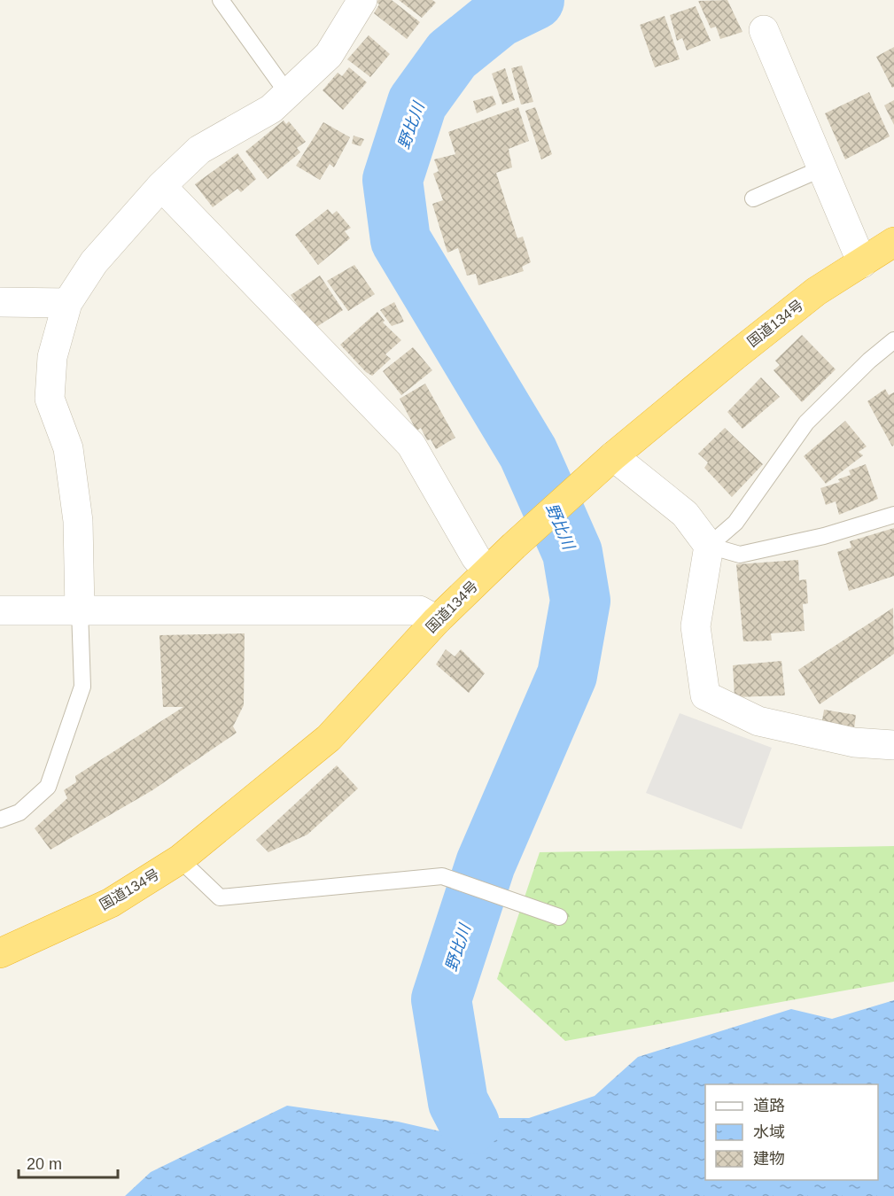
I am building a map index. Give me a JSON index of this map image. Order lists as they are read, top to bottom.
{
  "streets": {
    "highway": ["国道134号"]
  },
  "water": ["野比川"],
  "legend": ["道路", "水域", "建物"],
  "scale_bar": "20 m"
}
